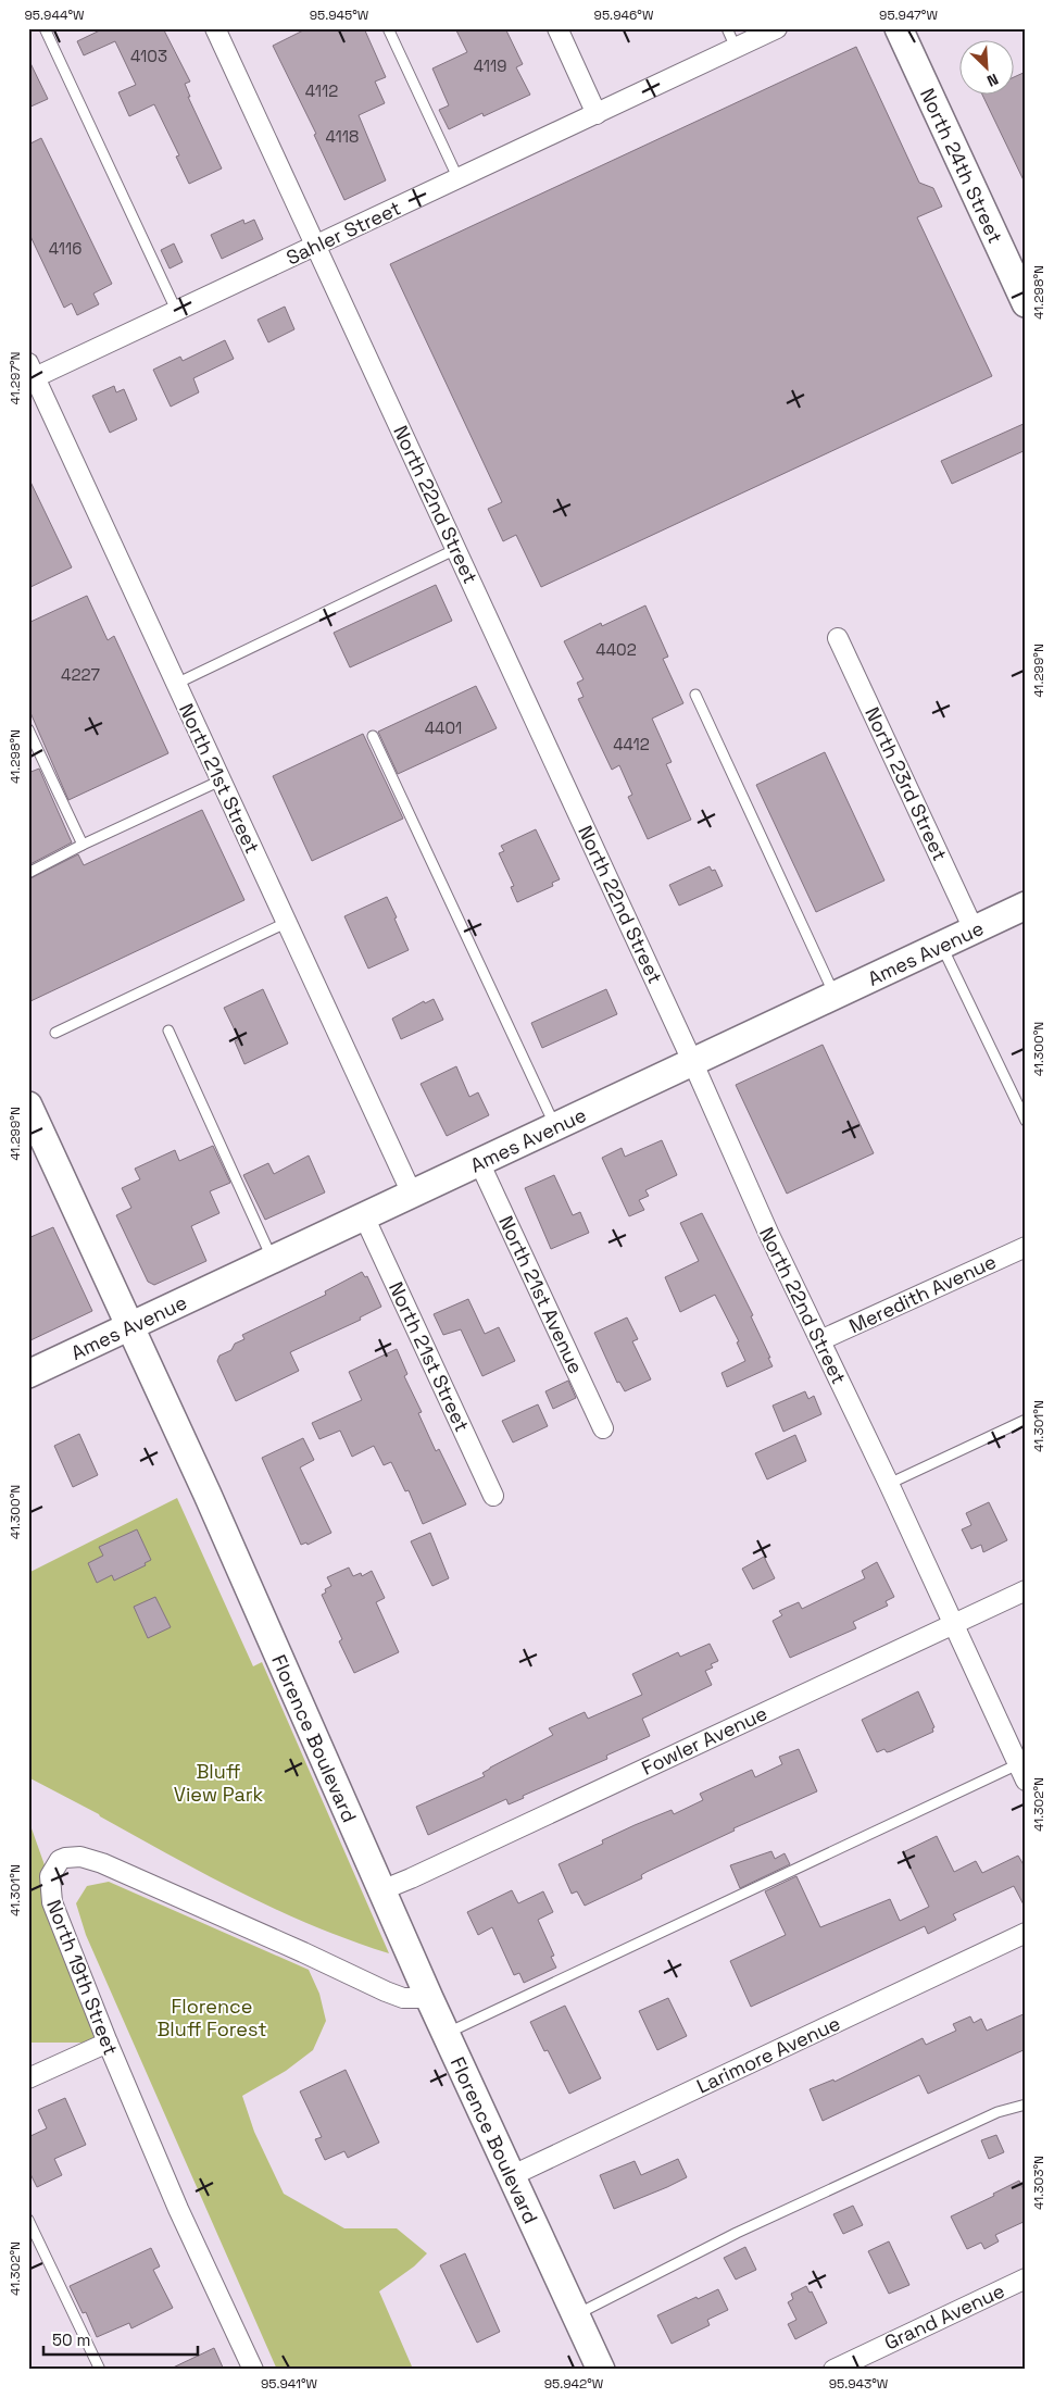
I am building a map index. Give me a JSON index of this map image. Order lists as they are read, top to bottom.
{
  "streets": {
    "main road": ["North 24th Street", "Ames Avenue", "Florence Boulevard"],
    "street": [
      "Sahler Street",
      "North 22nd Street",
      "North 21st Street",
      "North 23rd Street",
      "Meredith Avenue",
      "North 21st Avenue",
      "Fowler Avenue",
      "North 19th Street",
      "Larimore Avenue",
      "Grand Avenue"
    ]
  },
  "crossings": [
    ["Sahler Street", "North 22nd Street"],
    ["Sahler Street", "North 21st Street"],
    ["North 22nd Street", "Ames Avenue"],
    ["North 22nd Street", "Meredith Avenue"],
    ["North 22nd Street", "Fowler Avenue"],
    ["North 21st Street", "Ames Avenue"],
    ["North 23rd Street", "Ames Avenue"],
    ["Ames Avenue", "North 21st Avenue"],
    ["Ames Avenue", "Florence Boulevard"],
    ["Florence Boulevard", "Fowler Avenue"],
    ["Florence Boulevard", "North 19th Street"],
    ["Florence Boulevard", "Larimore Avenue"]
  ],
  "parks": ["Bluff View Park", "Florence Bluff Forest"],
  "house_numbers": [
    "4103",
    "4119",
    "4112",
    "4118",
    "4116",
    "4402",
    "4227",
    "4401",
    "4412"
  ],
  "scale_bar": "50 m",
  "north": "bottom right",
  "coordinates": [
    "95.944°W",
    "95.945°W",
    "95.946°W",
    "95.947°W",
    "41.298°N",
    "41.297°N",
    "41.299°N",
    "41.300°N",
    "41.301°N",
    "41.302°N",
    "41.303°N",
    "95.941°W",
    "95.942°W",
    "95.943°W"
  ]
}
